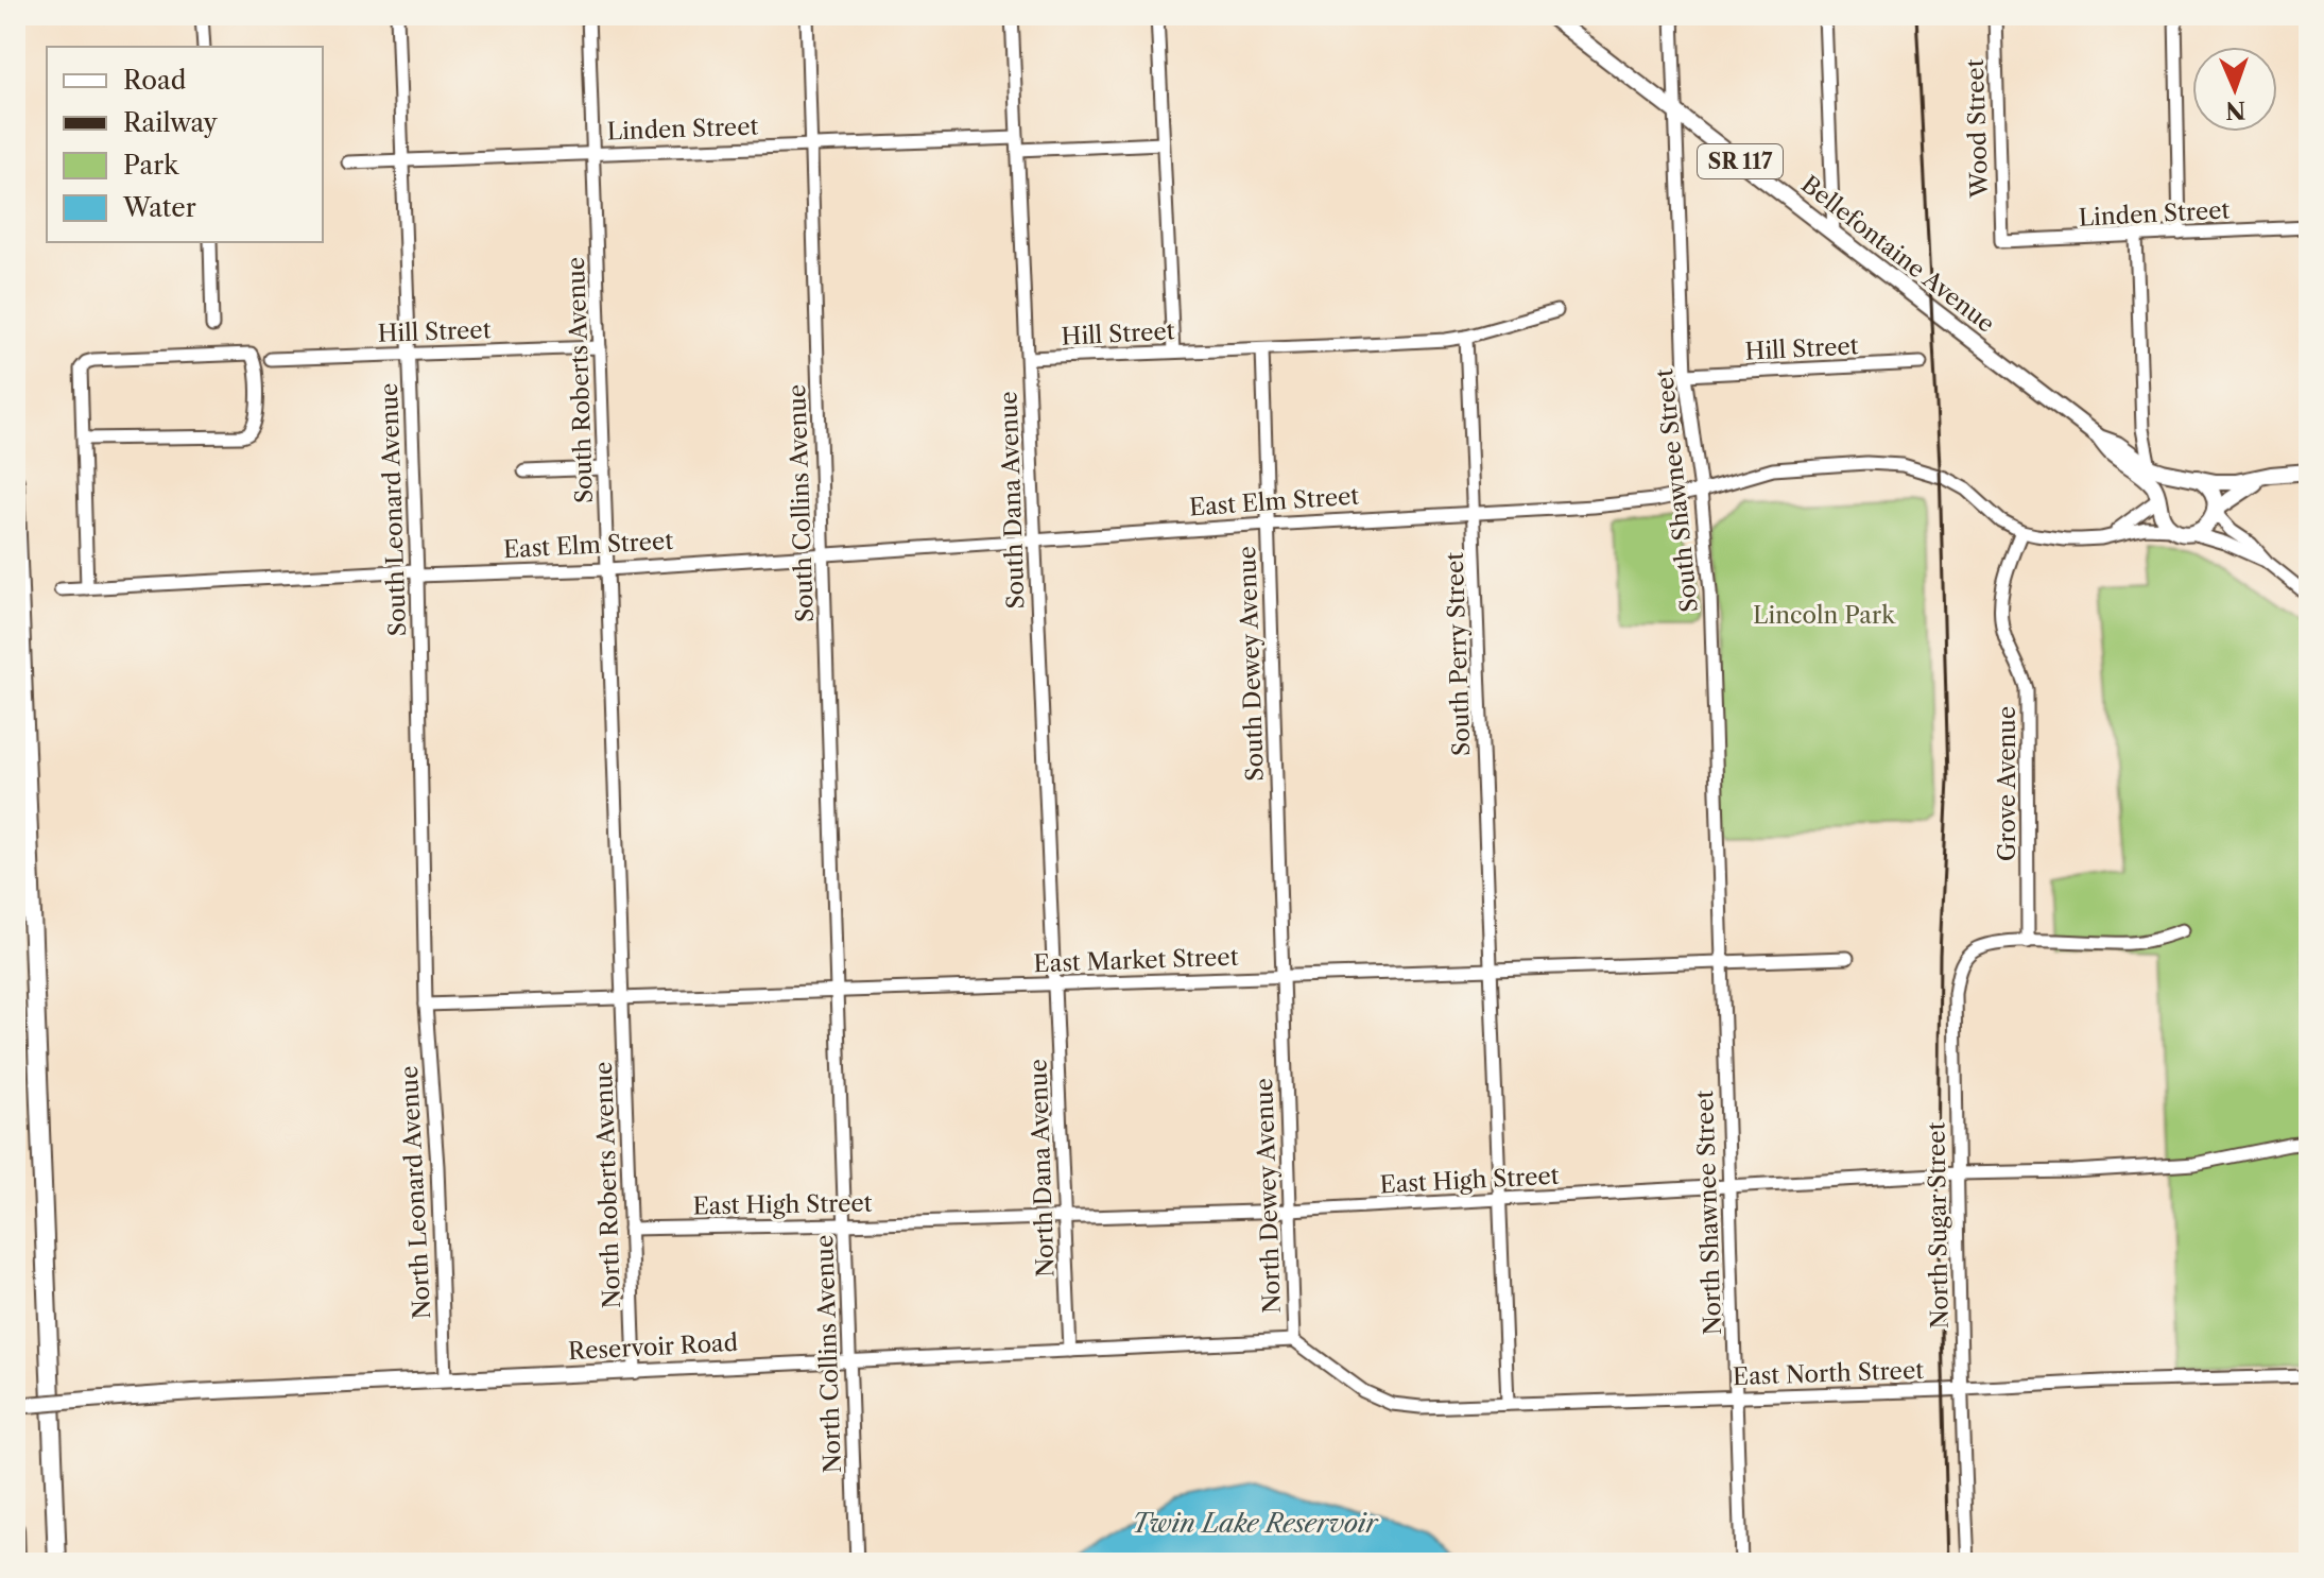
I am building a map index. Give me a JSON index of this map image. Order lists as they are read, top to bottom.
{
  "streets": {
    "main road": ["SR 117", "Bellefontaine Avenue", "Reservoir Road"],
    "street": [
      "Linden Street",
      "Wood Street",
      "Hill Street",
      "South Roberts Avenue",
      "South Shawnee Street",
      "South Dana Avenue",
      "East Elm Street",
      "South Collins Avenue",
      "South Leonard Avenue",
      "South Perry Street",
      "South Dewey Avenue",
      "Grove Avenue",
      "East Market Street",
      "North Dana Avenue",
      "East High Street",
      "North Roberts Avenue",
      "North Leonard Avenue",
      "North Dewey Avenue",
      "North Shawnee Street",
      "North Sugar Street",
      "North Collins Avenue",
      "East North Street"
    ]
  },
  "crossings": [
    ["Linden Street", "Wood Street"],
    ["Linden Street", "South Roberts Avenue"],
    ["Linden Street", "South Dana Avenue"],
    ["Linden Street", "South Collins Avenue"],
    ["Linden Street", "South Leonard Avenue"],
    ["SR 117", "Bellefontaine Avenue"],
    ["SR 117", "East Elm Street"],
    ["Bellefontaine Avenue", "South Shawnee Street"],
    ["Bellefontaine Avenue", "East Elm Street"],
    ["Hill Street", "South Roberts Avenue"],
    ["Hill Street", "South Shawnee Street"],
    ["Hill Street", "South Dana Avenue"],
    ["Hill Street", "South Leonard Avenue"],
    ["Hill Street", "South Perry Street"],
    ["Hill Street", "South Dewey Avenue"],
    ["South Roberts Avenue", "East Elm Street"],
    ["South Roberts Avenue", "East Market Street"],
    ["South Roberts Avenue", "North Roberts Avenue"],
    ["South Shawnee Street", "East Elm Street"],
    ["South Shawnee Street", "East Market Street"],
    ["South Shawnee Street", "North Shawnee Street"],
    ["South Dana Avenue", "East Elm Street"],
    ["South Dana Avenue", "East Market Street"],
    ["South Dana Avenue", "North Dana Avenue"],
    ["East Elm Street", "South Collins Avenue"],
    ["East Elm Street", "South Leonard Avenue"],
    ["East Elm Street", "South Perry Street"],
    ["East Elm Street", "South Dewey Avenue"],
    ["East Elm Street", "Grove Avenue"],
    ["South Collins Avenue", "East Market Street"],
    ["South Collins Avenue", "North Collins Avenue"],
    ["South Leonard Avenue", "East Market Street"],
    ["South Leonard Avenue", "North Leonard Avenue"],
    ["South Perry Street", "East Market Street"],
    ["South Perry Street", "East High Street"],
    ["South Perry Street", "East North Street"],
    ["South Dewey Avenue", "East Market Street"],
    ["South Dewey Avenue", "North Dewey Avenue"],
    ["Grove Avenue", "North Sugar Street"],
    ["East Market Street", "North Dana Avenue"],
    ["East Market Street", "North Roberts Avenue"],
    ["East Market Street", "North Leonard Avenue"],
    ["East Market Street", "North Dewey Avenue"],
    ["East Market Street", "North Shawnee Street"],
    ["East Market Street", "North Collins Avenue"],
    ["North Dana Avenue", "East High Street"],
    ["North Dana Avenue", "Reservoir Road"],
    ["East High Street", "North Roberts Avenue"],
    ["East High Street", "North Dewey Avenue"],
    ["East High Street", "North Shawnee Street"],
    ["East High Street", "North Sugar Street"],
    ["East High Street", "North Collins Avenue"],
    ["North Roberts Avenue", "Reservoir Road"],
    ["North Leonard Avenue", "Reservoir Road"],
    ["North Dewey Avenue", "Reservoir Road"],
    ["North Dewey Avenue", "East North Street"],
    ["North Shawnee Street", "East North Street"],
    ["North Sugar Street", "East North Street"],
    ["Reservoir Road", "North Collins Avenue"]
  ],
  "water": ["Twin Lake Reservoir"],
  "parks": ["Lincoln Park"],
  "legend": [
    "Road",
    "Railway",
    "Park",
    "Water"
  ],
  "north": "bottom"
}
